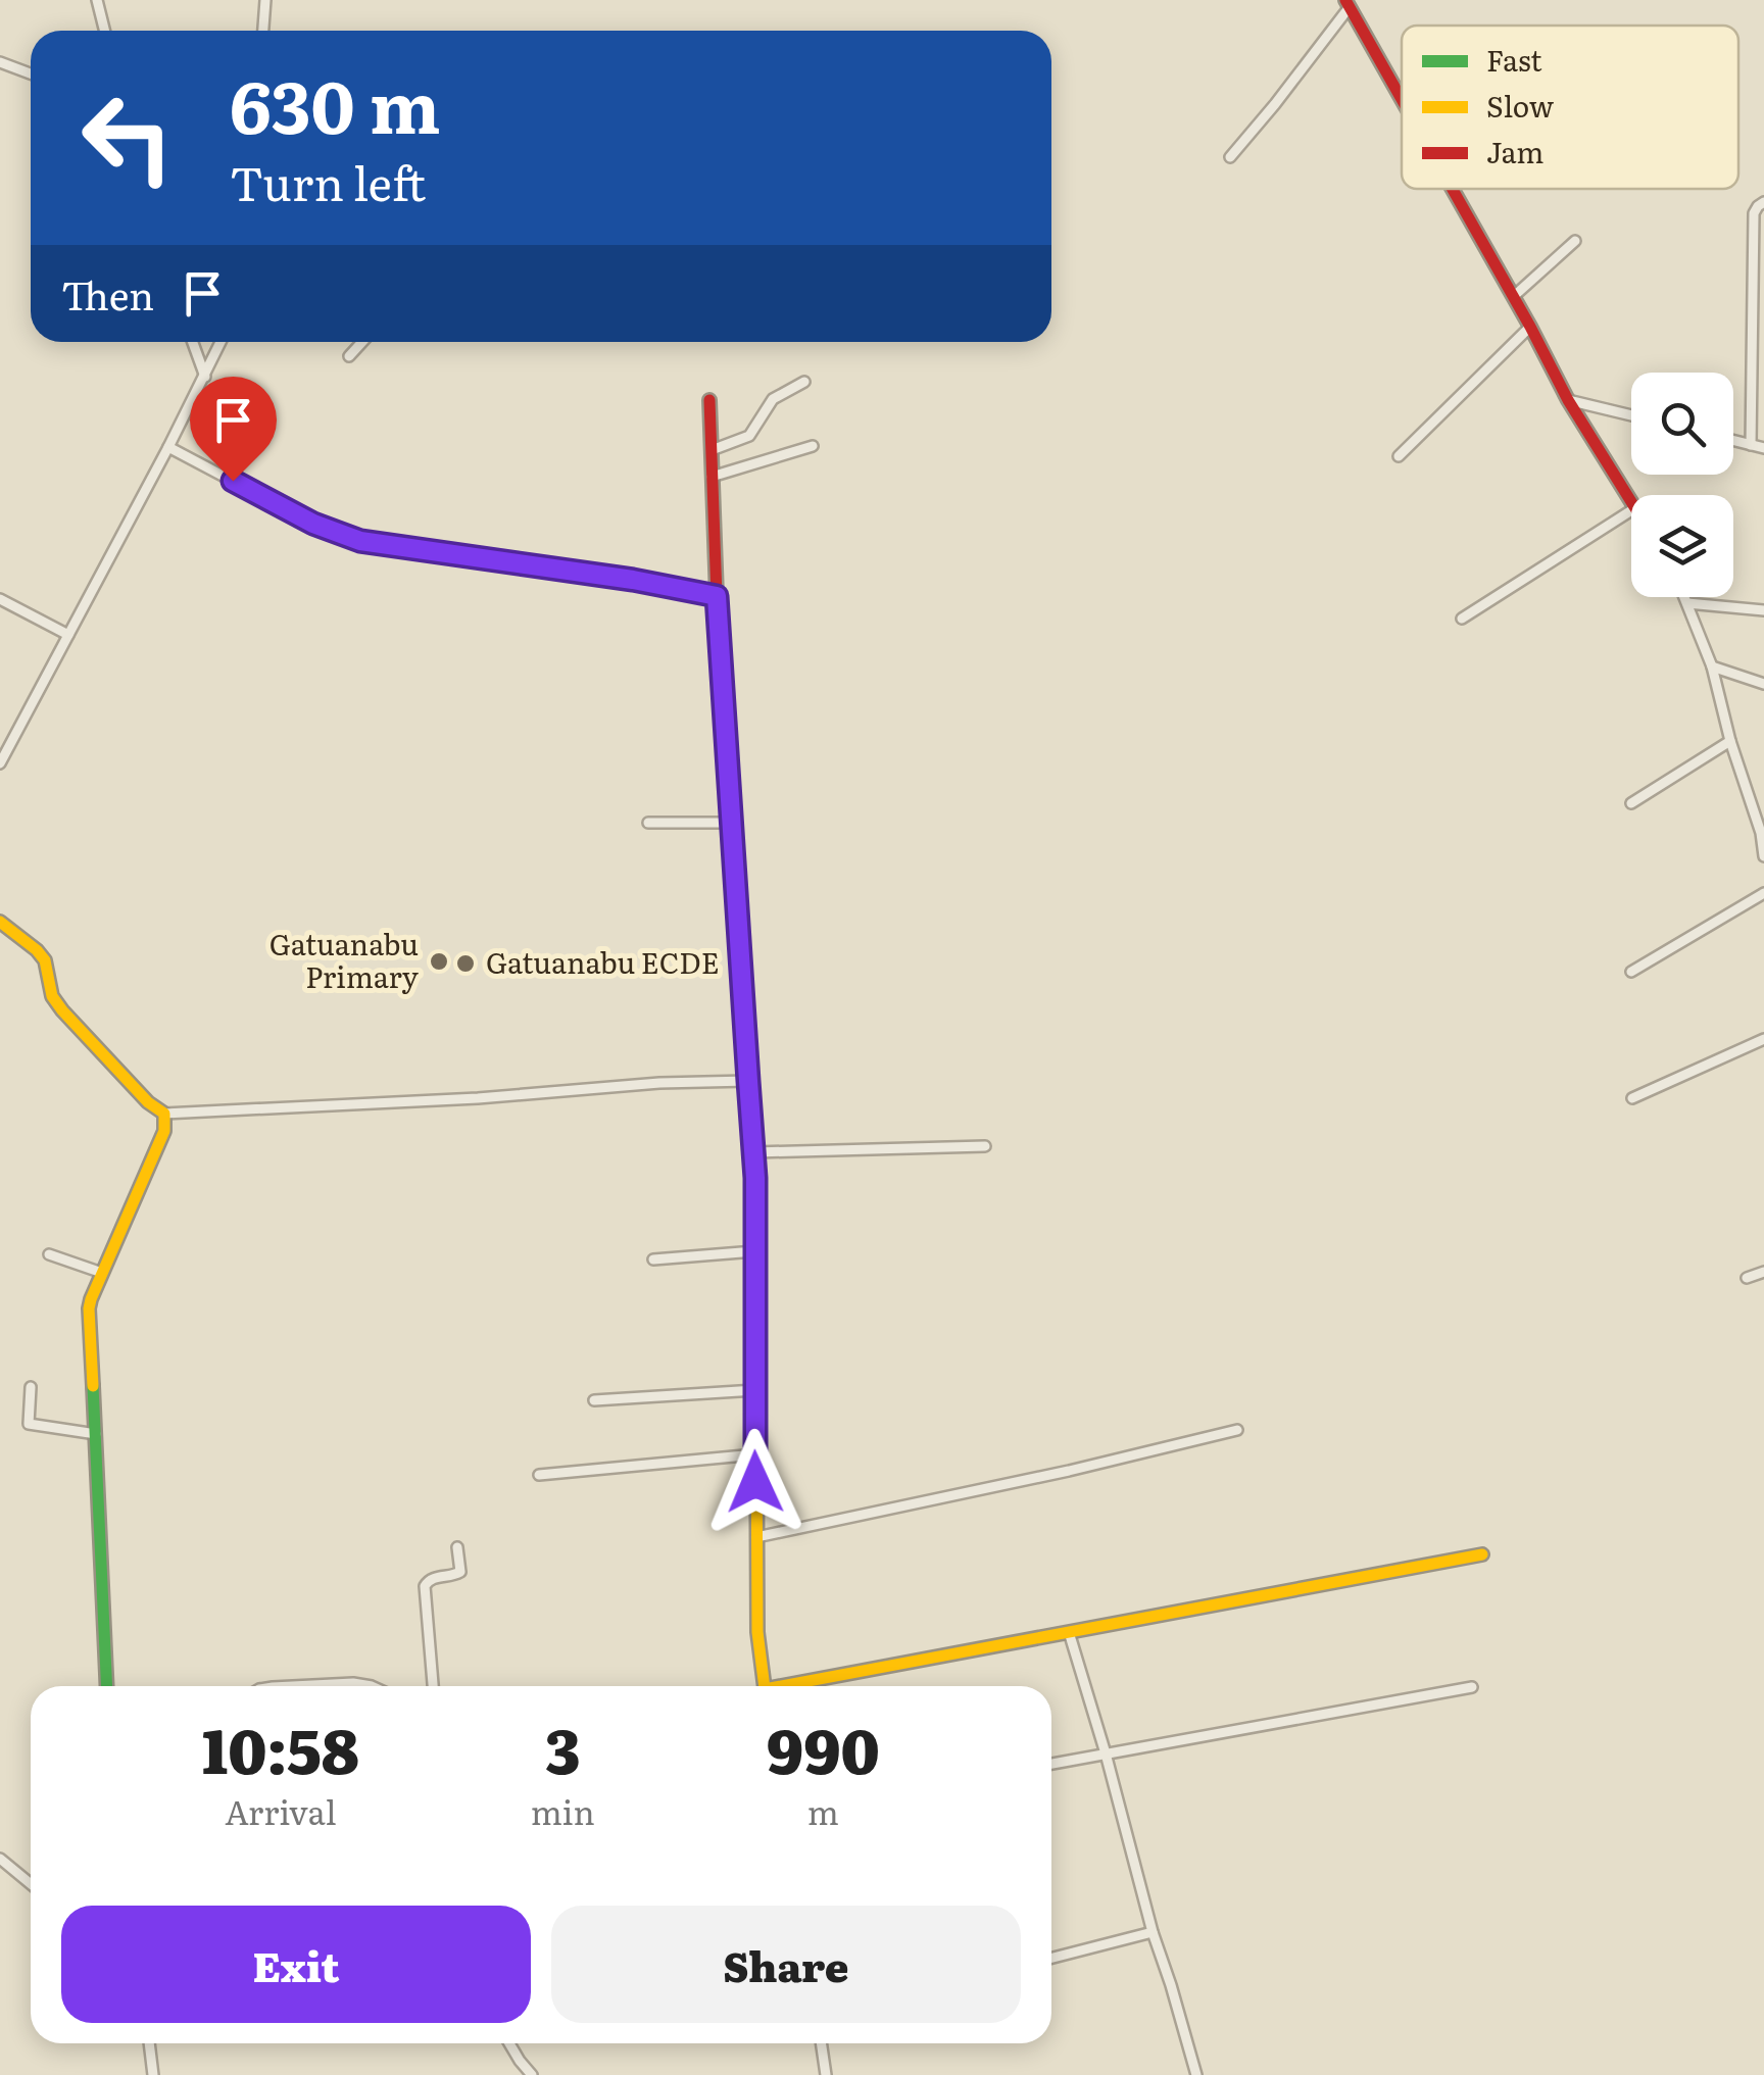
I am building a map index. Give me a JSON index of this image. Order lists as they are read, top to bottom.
{
  "places": ["Gatuanabu Primary", "Gatuanabu ECDE"],
  "legend": ["Fast", "Slow", "Jam"],
  "page": {
    "turn": ["630 m", "Turn left"],
    "then": "Then",
    "eta": [
      "10:58",
      "Arrival",
      "3",
      "min",
      "990",
      "m"
    ],
    "buttons": ["Exit", "Share"]
  }
}
